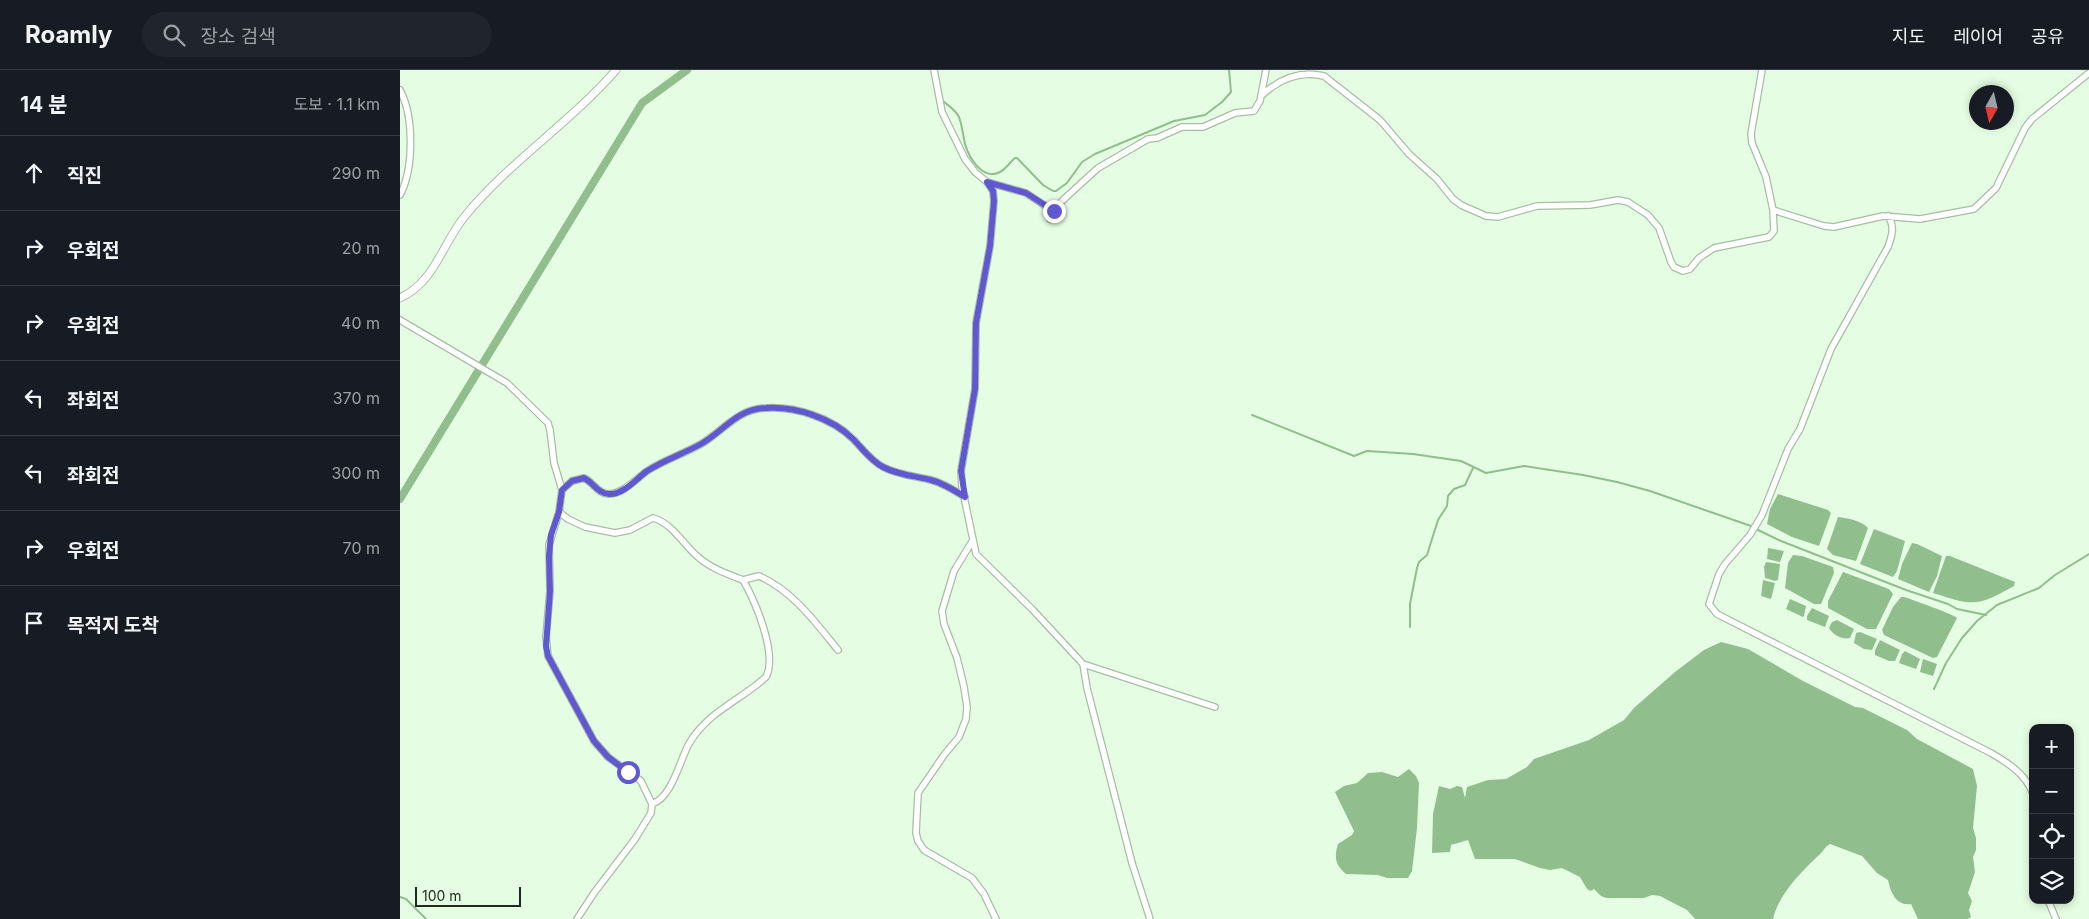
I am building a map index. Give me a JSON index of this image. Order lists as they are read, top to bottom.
{
  "scale_bar": "100 m",
  "north": "bottom",
  "page": {
    "header": "Roamly",
    "search": "장소 검색",
    "nav": ["지도", "레이어", "공유"],
    "heading": ["14 분", "도보 · 1.1 km"],
    "list": [
      ["직진", "290 m"],
      ["우회전", "20 m"],
      ["우회전", "40 m"],
      ["좌회전", "370 m"],
      ["좌회전", "300 m"],
      ["우회전", "70 m"],
      "목적지 도착"
    ],
    "map_buttons": ["+", "−"],
    "scale": "100 m"
  }
}
